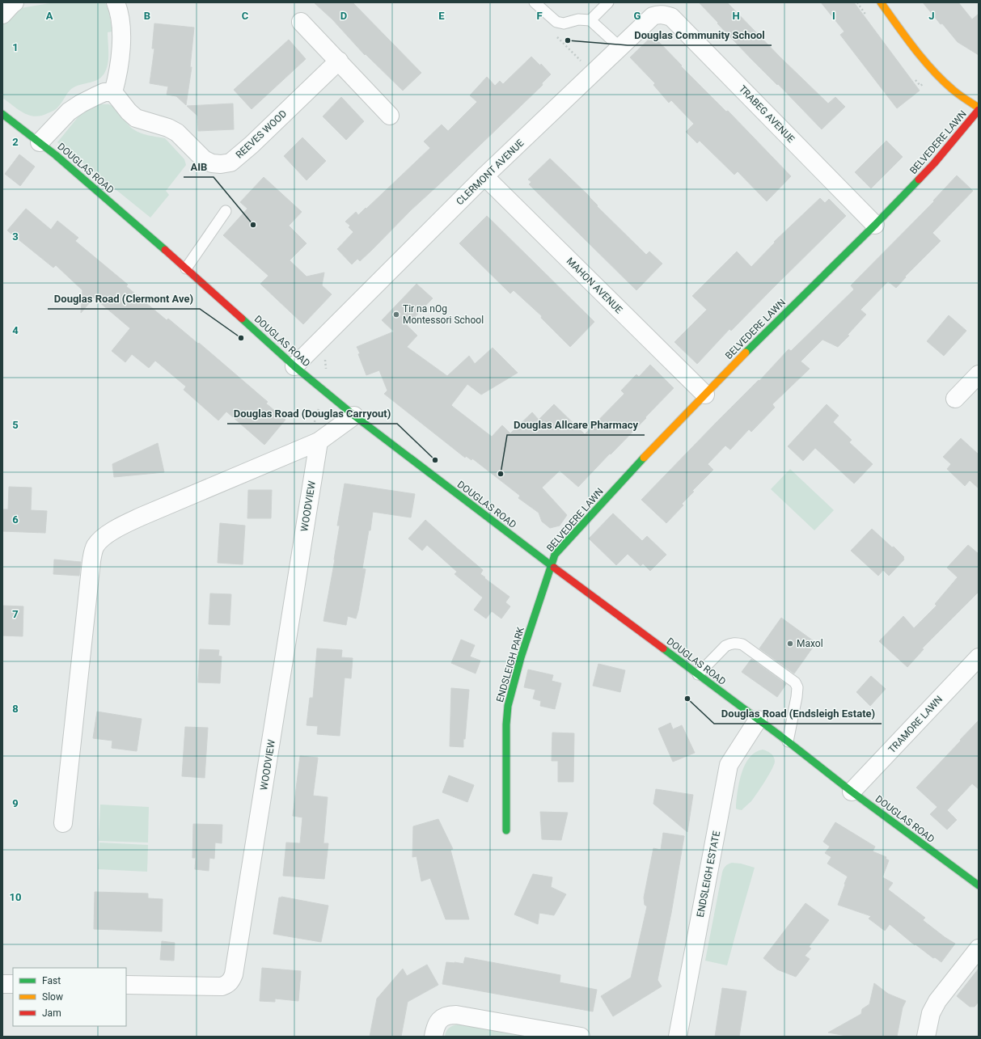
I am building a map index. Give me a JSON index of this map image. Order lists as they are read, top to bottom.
{
  "streets": {
    "main road": ["BELVEDERE LAWN", "DOUGLAS ROAD", "ENDSLEIGH PARK"],
    "street": [
      "TRABEG AVENUE",
      "REEVES WOOD",
      "CLERMONT AVENUE",
      "MAHON AVENUE",
      "WOODVIEW",
      "TRAMORE LAWN",
      "ENDSLEIGH ESTATE"
    ]
  },
  "crossings": [
    ["TRABEG AVENUE", "BELVEDERE LAWN"],
    ["TRABEG AVENUE", "CLERMONT AVENUE"],
    ["BELVEDERE LAWN", "DOUGLAS ROAD"],
    ["BELVEDERE LAWN", "MAHON AVENUE"],
    ["BELVEDERE LAWN", "ENDSLEIGH PARK"],
    ["DOUGLAS ROAD", "CLERMONT AVENUE"],
    ["DOUGLAS ROAD", "ENDSLEIGH PARK"],
    ["DOUGLAS ROAD", "TRAMORE LAWN"],
    ["DOUGLAS ROAD", "ENDSLEIGH ESTATE"],
    ["CLERMONT AVENUE", "MAHON AVENUE"]
  ],
  "places": [
    "Douglas Community School",
    "AIB",
    "Tir na nOg Montessori School",
    "Douglas Road (Clermont Ave)",
    "Douglas Road (Douglas Carryout)",
    "Douglas Allcare Pharmacy",
    "Maxol",
    "Douglas Road (Endsleigh Estate)"
  ],
  "legend": ["Fast", "Slow", "Jam"],
  "grid": {
    "columns": [
      "A",
      "B",
      "C",
      "D",
      "E",
      "F",
      "G",
      "H",
      "I",
      "J"
    ],
    "rows": [
      "1",
      "2",
      "3",
      "4",
      "5",
      "6",
      "7",
      "8",
      "9",
      "10"
    ]
  }
}
